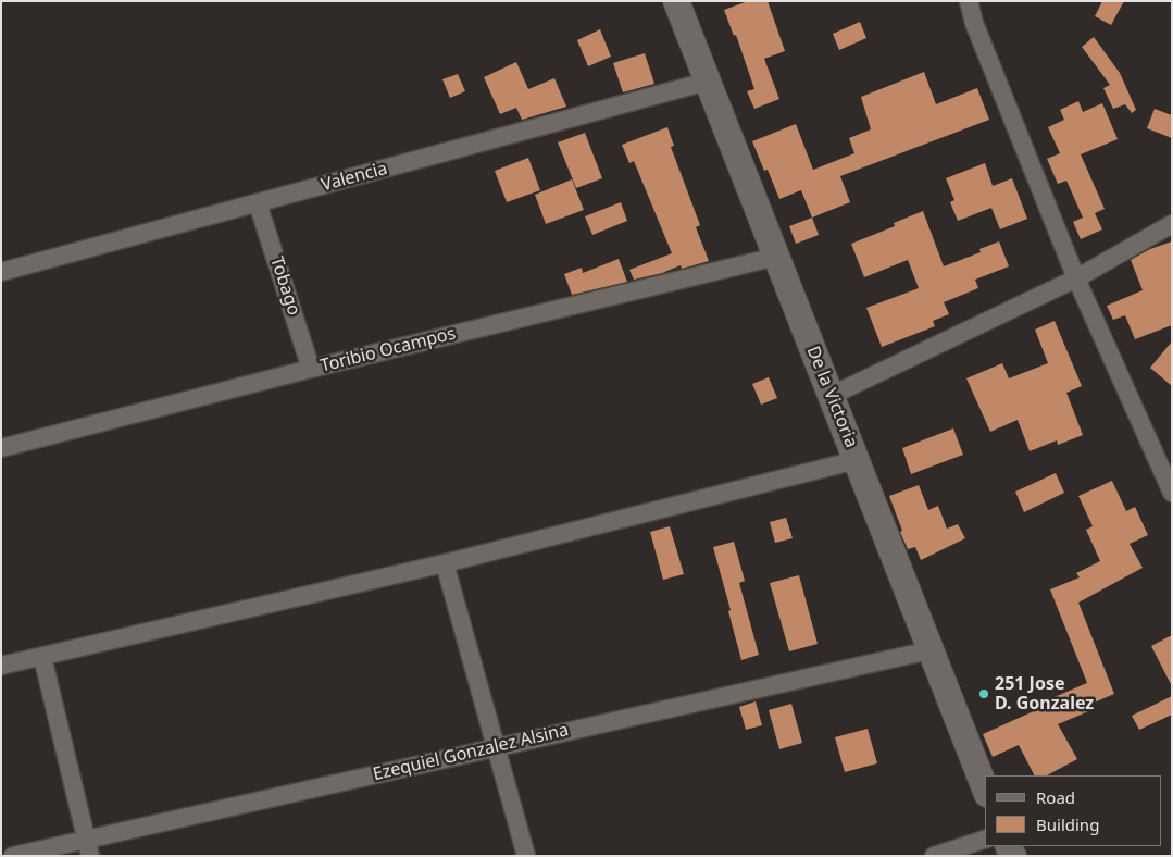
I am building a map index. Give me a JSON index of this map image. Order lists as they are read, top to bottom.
{
  "streets": {
    "main road": ["De la Victoria"],
    "street": [
      "Valencia",
      "Tobago",
      "Toribio Ocampos",
      "Ezequiel Gonzalez Alsina"
    ]
  },
  "crossings": [
    ["Valencia", "Tobago"],
    ["Valencia", "De la Victoria"],
    ["Tobago", "Toribio Ocampos"],
    ["Toribio Ocampos", "De la Victoria"],
    ["De la Victoria", "Ezequiel Gonzalez Alsina"]
  ],
  "places": ["251 Jose D. Gonzalez"],
  "legend": ["Road", "Building"]
}
